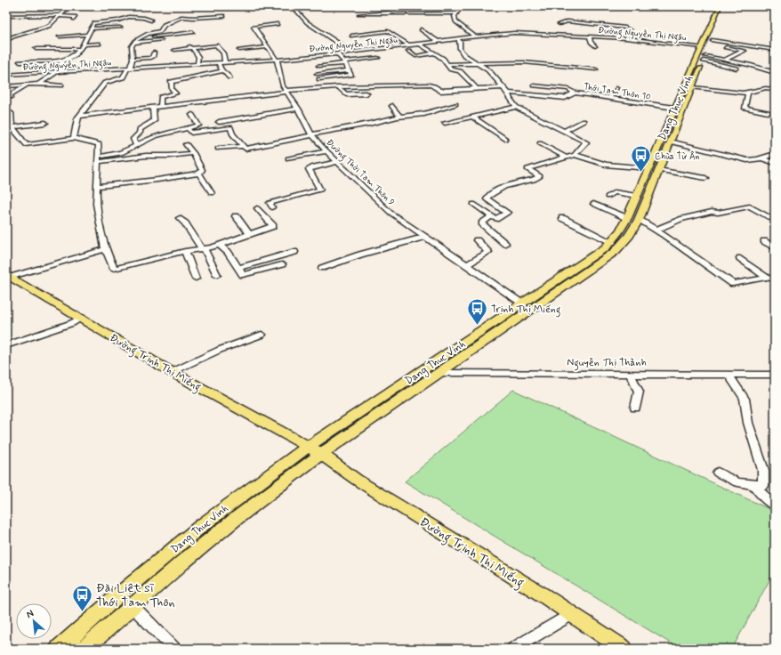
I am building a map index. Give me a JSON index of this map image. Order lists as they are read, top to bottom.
{
  "streets": {
    "main road": ["Dang Thuc Vinh", "Đường Trịnh Thị Miếng"],
    "street": [
      "Đường Nguyễn Thị Ngâu",
      "Thới Tam Thôn 10",
      "Đường Thời Tam Thôn 9",
      "Nguyễn Thị Thảnh"
    ]
  },
  "crossings": [
    ["Đường Nguyễn Thị Ngâu", "Dang Thuc Vinh"],
    ["Đường Nguyễn Thị Ngâu", "Đường Thời Tam Thôn 9"],
    ["Thới Tam Thôn 10", "Dang Thuc Vinh"],
    ["Dang Thuc Vinh", "Đường Thời Tam Thôn 9"],
    ["Dang Thuc Vinh", "Đường Trịnh Thị Miếng"],
    ["Dang Thuc Vinh", "Nguyễn Thị Thảnh"]
  ],
  "places": {
    "bus stop": ["Chùa Từ Ân", "Trịnh Thị Miếng", "Đài Liệt sĩ Thới Tam Thôn"]
  },
  "north": "top left"
}
